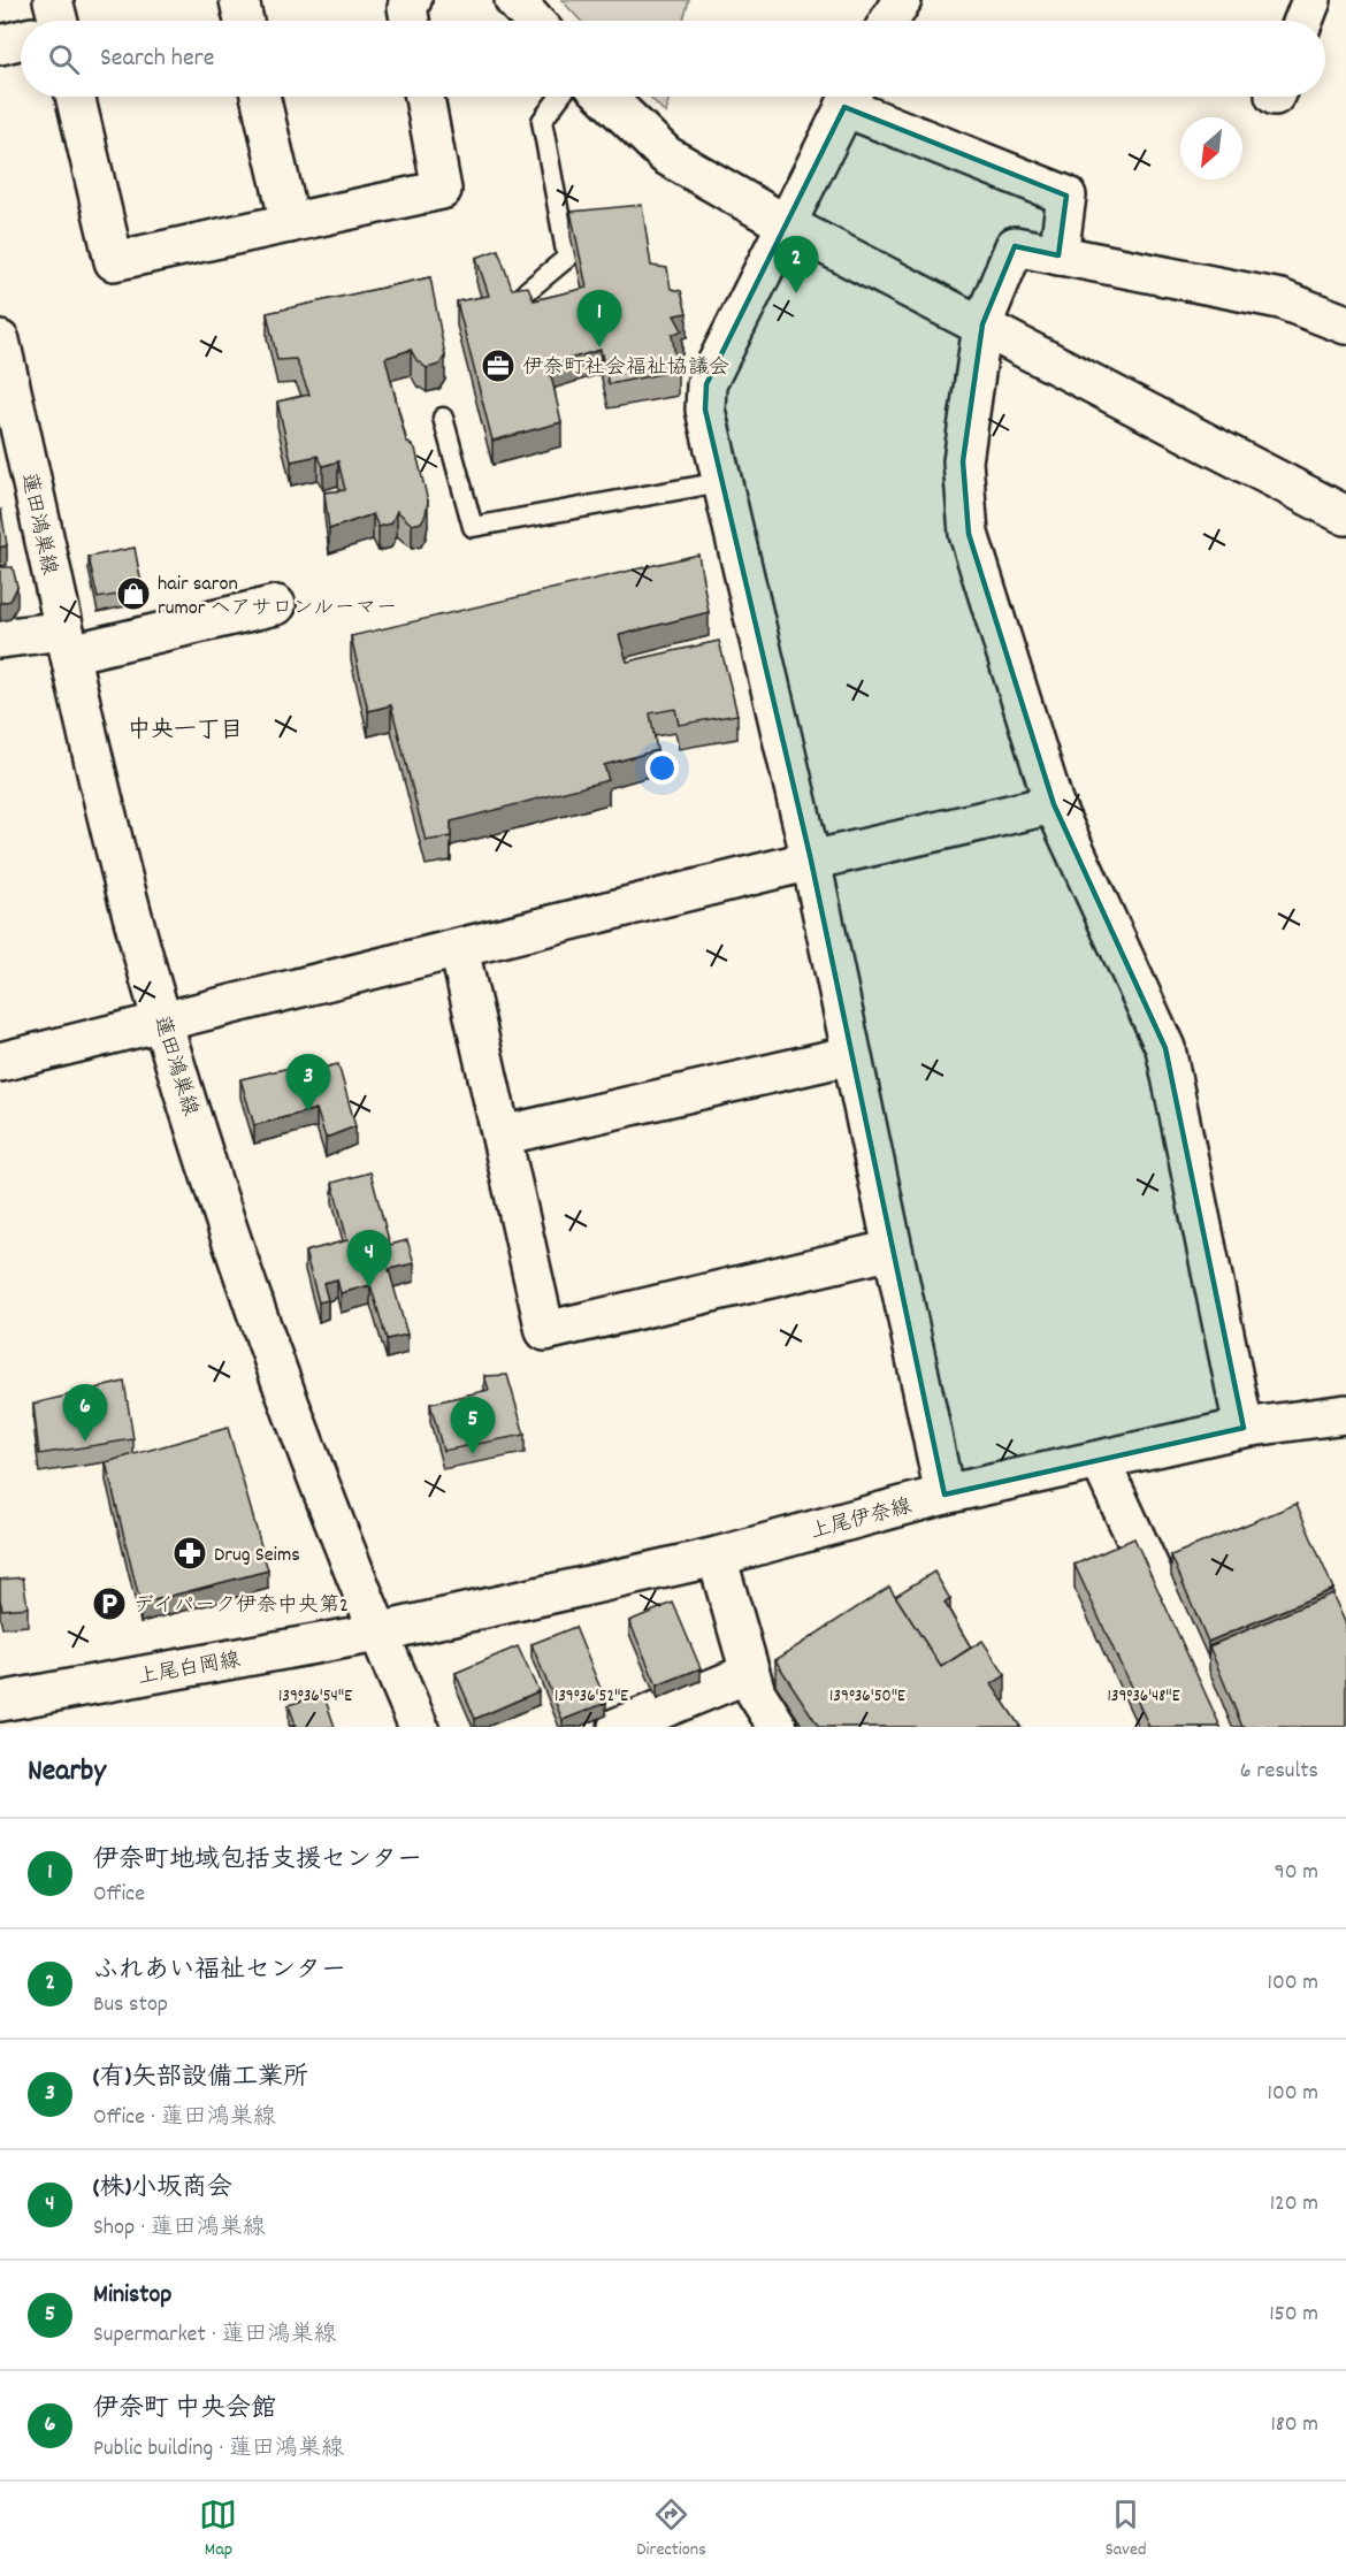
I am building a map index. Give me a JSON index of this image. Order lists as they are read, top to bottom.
{
  "streets": {
    "street": ["蓮田鴻巣線", "上尾伊奈線", "上尾白岡線"]
  },
  "crossings": [
    ["蓮田鴻巣線", "上尾伊奈線"],
    ["蓮田鴻巣線", "上尾白岡線"],
    ["上尾伊奈線", "上尾白岡線"]
  ],
  "districts": ["中央一丁目"],
  "places": {
    "office": ["伊奈町社会福祉協議会"],
    "shop": ["hair saron rumor ヘアサロンルーマー"],
    "pharmacy": ["Drug Seims"],
    "parking": ["デイパーク伊奈中央第2"]
  },
  "north": "bottom left",
  "page": {
    "search": "Search here",
    "pins": [
      "2",
      "1",
      "3",
      "4",
      "6",
      "5"
    ],
    "heading": ["Nearby", "6 results"],
    "list": [
      {
        "mark": "1",
        "name": "伊奈町地域包括支援センター",
        "note": "Office",
        "value": "90 m"
      },
      {
        "mark": "2",
        "name": "ふれあい福祉センター",
        "note": "Bus stop",
        "value": "100 m"
      },
      {
        "mark": "3",
        "name": "(有)矢部設備工業所",
        "note": "Office · 蓮田鴻巣線",
        "value": "100 m"
      },
      {
        "mark": "4",
        "name": "(株)小坂商会",
        "note": "Shop · 蓮田鴻巣線",
        "value": "120 m"
      },
      {
        "mark": "5",
        "name": "Ministop",
        "note": "Supermarket · 蓮田鴻巣線",
        "value": "150 m"
      },
      {
        "mark": "6",
        "name": "伊奈町 中央会館",
        "note": "Public building · 蓮田鴻巣線",
        "value": "180 m"
      }
    ],
    "nav": ["Map", "Directions", "Saved"]
  },
  "coordinates": [
    "139°36'54\"E",
    "139°36'52\"E",
    "139°36'50\"E",
    "139°36'48\"E"
  ]
}
